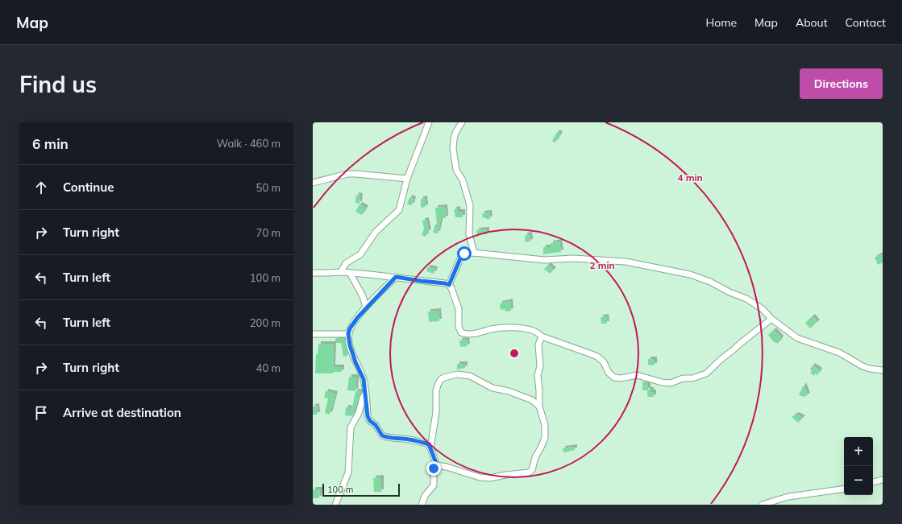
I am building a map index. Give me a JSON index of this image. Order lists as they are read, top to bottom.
{
  "scale_bar": "100 m",
  "page": {
    "header": "Map",
    "nav": [
      "Home",
      "Map",
      "About",
      "Contact"
    ],
    "buttons": "Directions",
    "title": "Find us",
    "heading": ["6 min", "Walk · 460 m"],
    "list": [
      ["Continue", "50 m"],
      ["Turn right", "70 m"],
      ["Turn left", "100 m"],
      ["Turn left", "200 m"],
      ["Turn right", "40 m"],
      "Arrive at destination"
    ],
    "map_buttons": ["+", "−"],
    "scale": "100 m"
  },
  "rings": ["4 min", "2 min"]
}
